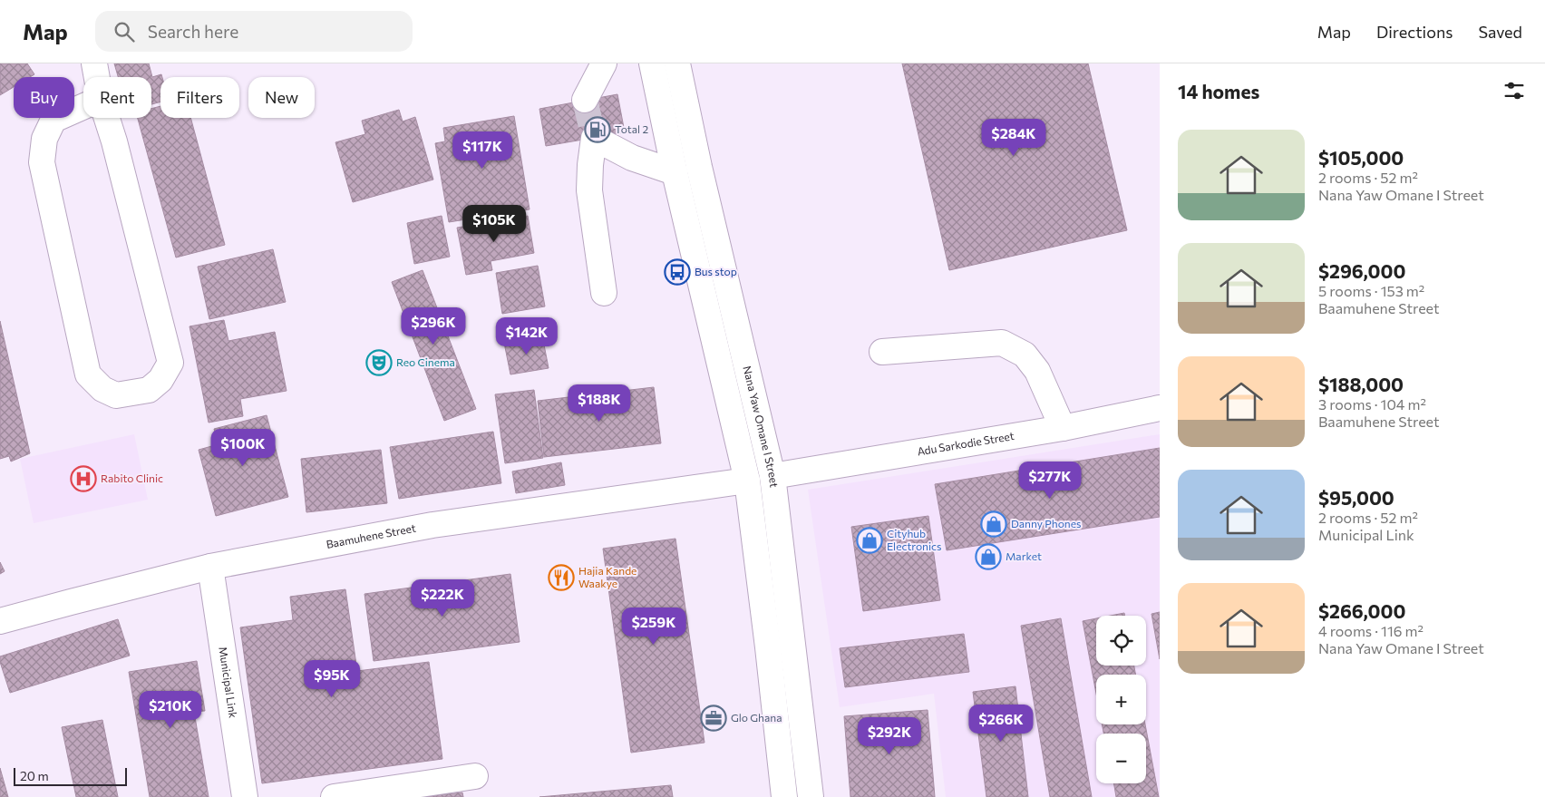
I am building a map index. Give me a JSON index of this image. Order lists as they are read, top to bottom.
{
  "streets": {
    "main road": [
      "Nana Yaw Omane I Street",
      "Adu Sarkodie Street",
      "Baamuhene Street",
      "Municipal Link"
    ]
  },
  "crossings": [
    ["Nana Yaw Omane I Street", "Adu Sarkodie Street"],
    ["Nana Yaw Omane I Street", "Baamuhene Street"],
    ["Baamuhene Street", "Municipal Link"]
  ],
  "places": {
    "fuel station": ["Total 2"],
    "bus stop": ["Bus stop"],
    "theatre": ["Reo Cinema"],
    "hospital": ["Rabito Clinic"],
    "shop": ["Danny Phones", "Cityhub Electronics", "Market"],
    "restaurant": ["Hajia Kande Waakye"],
    "office": ["Glo Ghana"]
  },
  "scale_bar": "20 m",
  "page": {
    "header": "Map",
    "search": "Search here",
    "nav": ["Map", "Directions", "Saved"],
    "heading": "14 homes",
    "chip": [
      "Buy",
      "Rent",
      "Filters",
      "New"
    ],
    "list": [
      {
        "name": "$105,000",
        "note": "2 rooms · 52 m² · Nana Yaw Omane I Street"
      },
      {
        "name": "$296,000",
        "note": "5 rooms · 153 m² · Baamuhene Street"
      },
      {
        "name": "$188,000",
        "note": "3 rooms · 104 m² · Baamuhene Street"
      },
      {
        "name": "$95,000",
        "note": "2 rooms · 52 m² · Municipal Link"
      },
      {
        "name": "$266,000",
        "note": "4 rooms · 116 m² · Nana Yaw Omane I Street"
      }
    ],
    "price": [
      "$284K",
      "$117K",
      "$105K",
      "$296K",
      "$142K",
      "$188K",
      "$100K",
      "$277K",
      "$222K",
      "$259K",
      "$95K",
      "$210K",
      "$266K",
      "$292K"
    ],
    "map_buttons": ["+", "−"],
    "scale": "20 m"
  }
}
